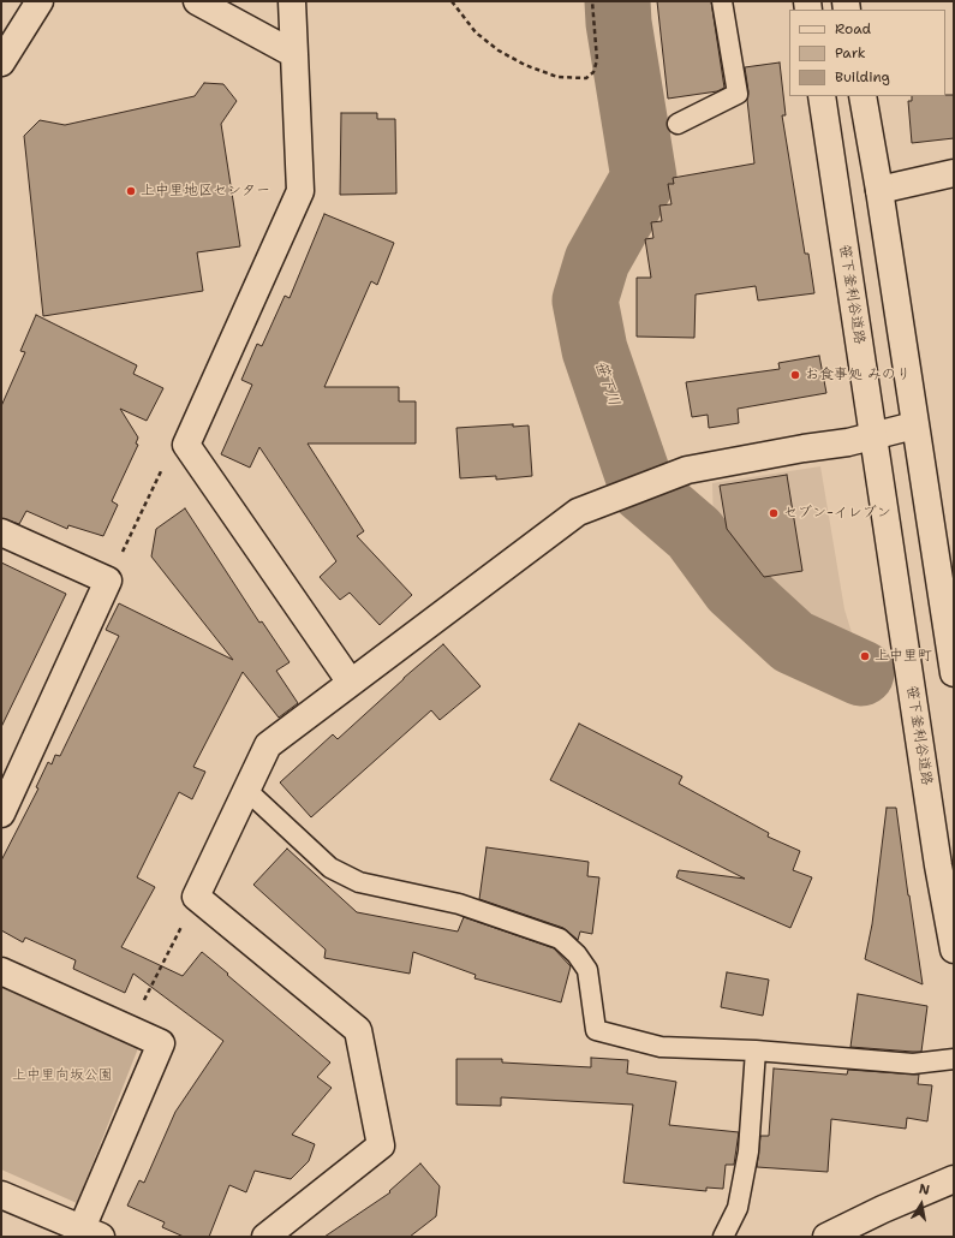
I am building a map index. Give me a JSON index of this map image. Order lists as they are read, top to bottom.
{
  "streets": {
    "street": ["笹下釜利谷道路"]
  },
  "water": ["笹下川"],
  "parks": ["上中里向坂公園"],
  "places": [
    "上中里地区センター",
    "お食事処 みのり",
    "セブン-イレブン",
    "上中里町"
  ],
  "legend": ["Road", "Park", "Building"],
  "north": "top"
}
